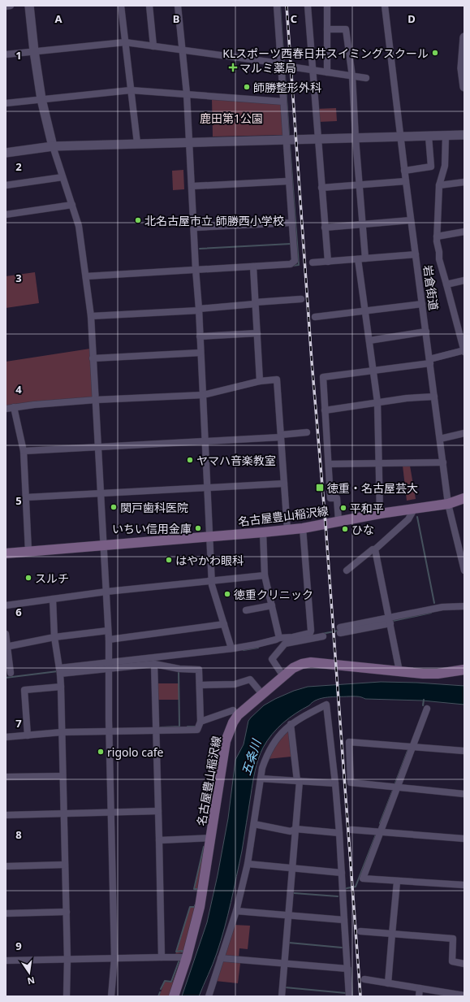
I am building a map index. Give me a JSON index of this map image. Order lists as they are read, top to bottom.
{
  "streets": {
    "main road": ["名古屋豊山稲沢線"],
    "street": ["岩倉街道"]
  },
  "crossings": [
    ["岩倉街道", "名古屋豊山稲沢線"]
  ],
  "water": ["五条川"],
  "parks": ["鹿田第1公園"],
  "places": {
    "other": [
      "KLスポーツ西春日井スイミングスクール",
      "師勝整形外科",
      "北名古屋市立 師勝西小学校",
      "ヤマハ音楽教室",
      "関戸歯科医院",
      "平和平",
      "いちい信用金庫",
      "ひな",
      "はやかわ眼科",
      "スルチ",
      "徳重クリニック",
      "rigolo cafe"
    ],
    "health": ["マルミ薬局"],
    "transit": ["徳重・名古屋芸大"]
  },
  "north": "bottom",
  "grid": {
    "columns": [
      "A",
      "B",
      "C",
      "D"
    ],
    "rows": [
      "1",
      "2",
      "3",
      "4",
      "5",
      "6",
      "7",
      "8",
      "9"
    ]
  }
}
